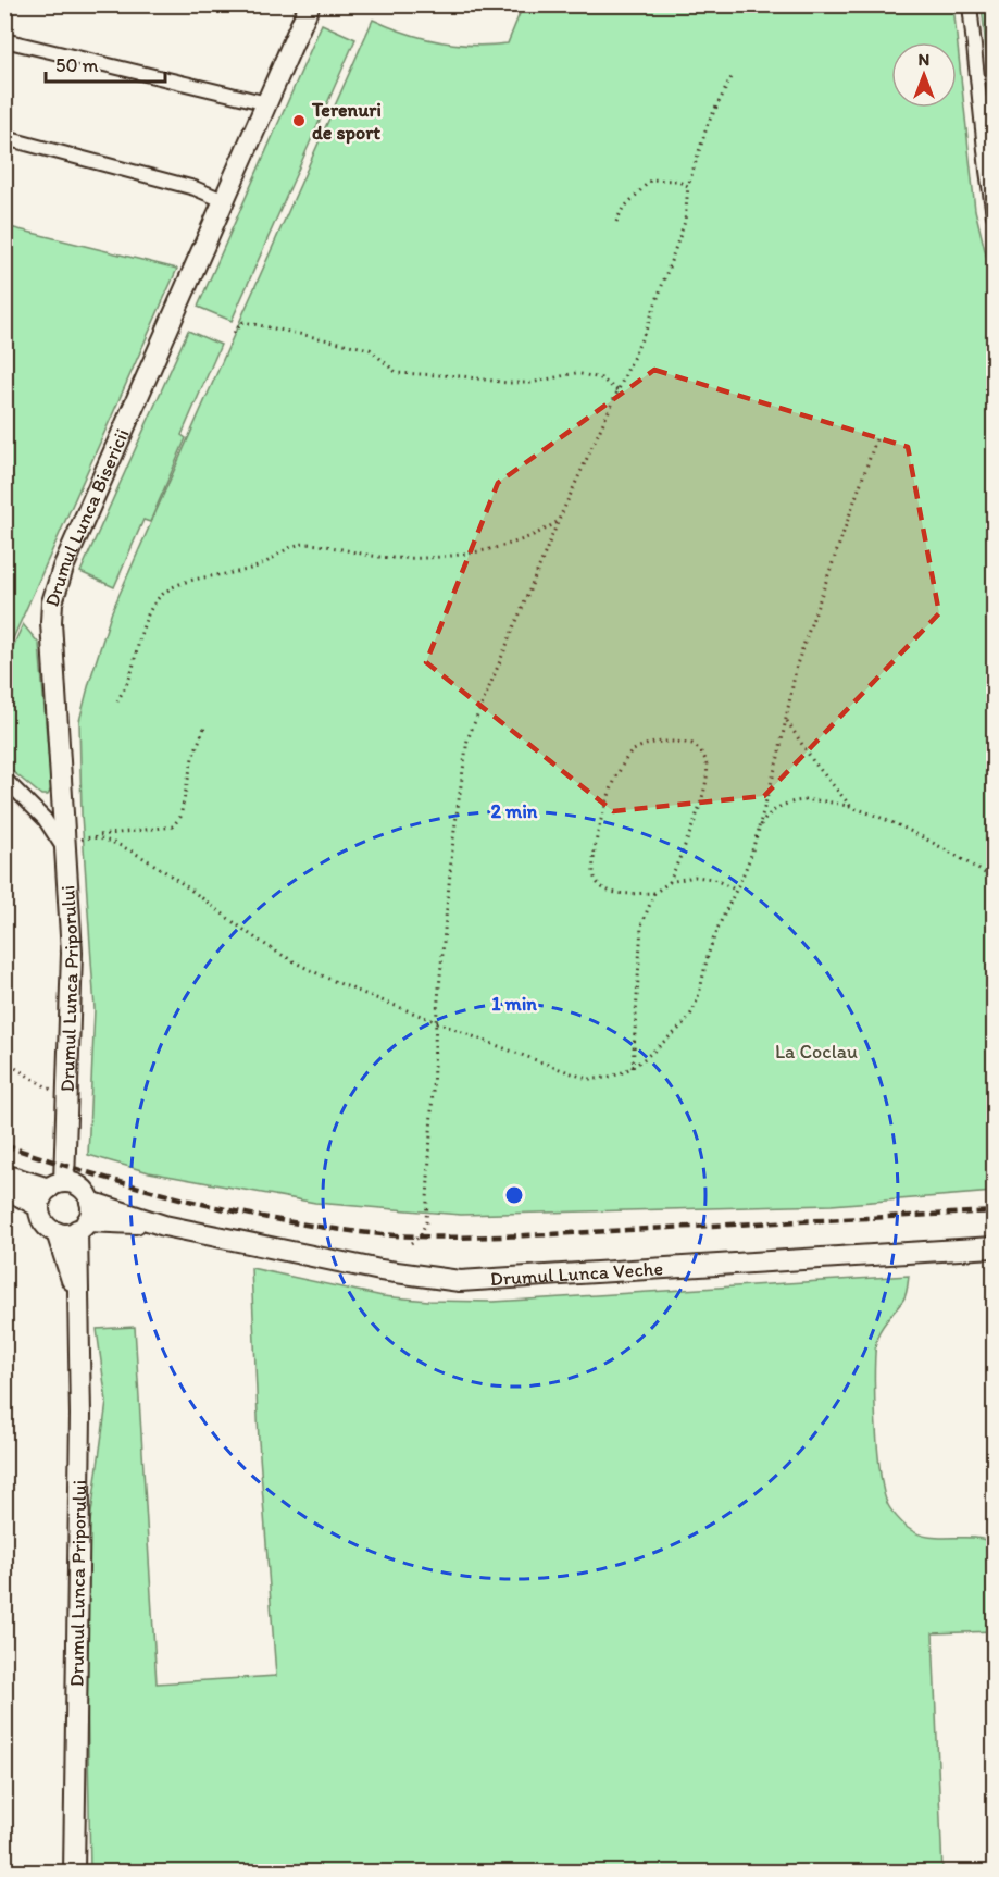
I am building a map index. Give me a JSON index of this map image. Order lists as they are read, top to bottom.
{
  "streets": {
    "street": ["Drumul Lunca Bisericii", "Drumul Lunca Priporului", "Drumul Lunca Veche"]
  },
  "crossings": [
    ["Drumul Lunca Bisericii", "Drumul Lunca Priporului"],
    ["Drumul Lunca Priporului", "Drumul Lunca Veche"]
  ],
  "parks": ["La Coclau"],
  "places": ["Terenuri de sport"],
  "scale_bar": "50 m",
  "north": "top",
  "rings": ["2 min", "1 min"]
}
